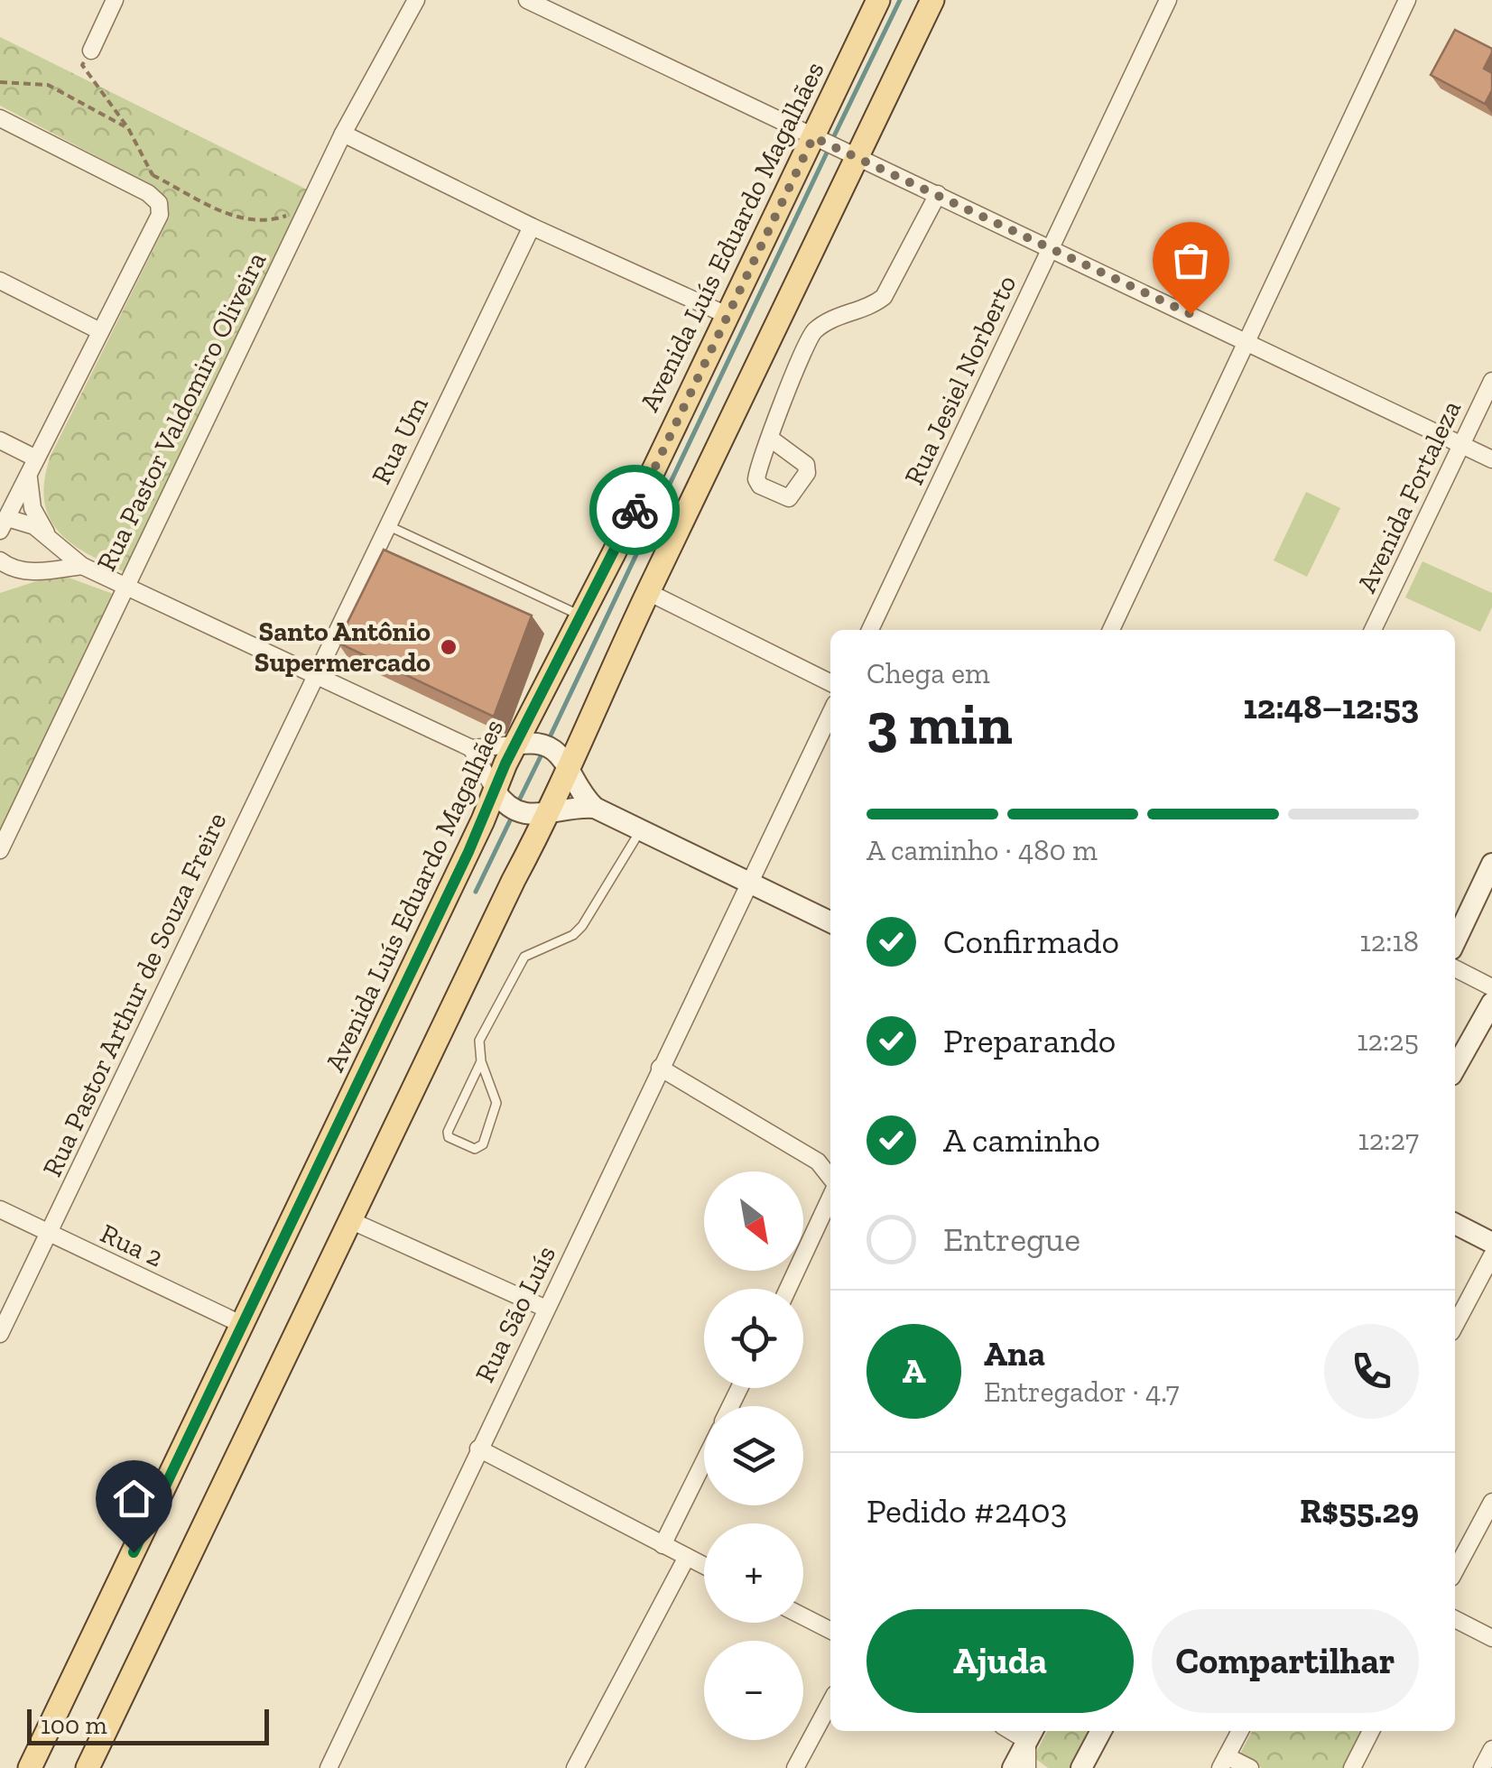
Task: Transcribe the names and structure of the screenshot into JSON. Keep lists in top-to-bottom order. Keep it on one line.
{"streets":{"main road":["Avenida Luís Eduardo Magalhães"],"street":["Rua Jesiel Norberto","Rua Pastor Valdomiro Oliveira","Rua Um","Avenida Fortaleza","Rua Pastor Arthur de Souza Freire","Rua 2","Rua São Luís"]},"crossings":[["Avenida Luís Eduardo Magalhães","Rua 2"],["Rua Um","Rua Pastor Arthur de Souza Freire"],["Rua Pastor Arthur de Souza Freire","Rua 2"]],"places":["Santo Antônio Supermercado"],"scale_bar":"100 m","north":"bottom right","page":{"heading":["3 min","Chega em","12:48–12:53"],"panel":["Ana","Entregador · 4.7","Pedido #2403","R$55.29"],"bar":"A caminho · 480 m","list":[["Confirmado","12:18"],["Preparando","12:25"],["A caminho","12:27"],"Entregue"],"map_buttons":["+","−"],"round":"A","buttons":["Ajuda","Compartilhar"],"scale":"100 m"}}
